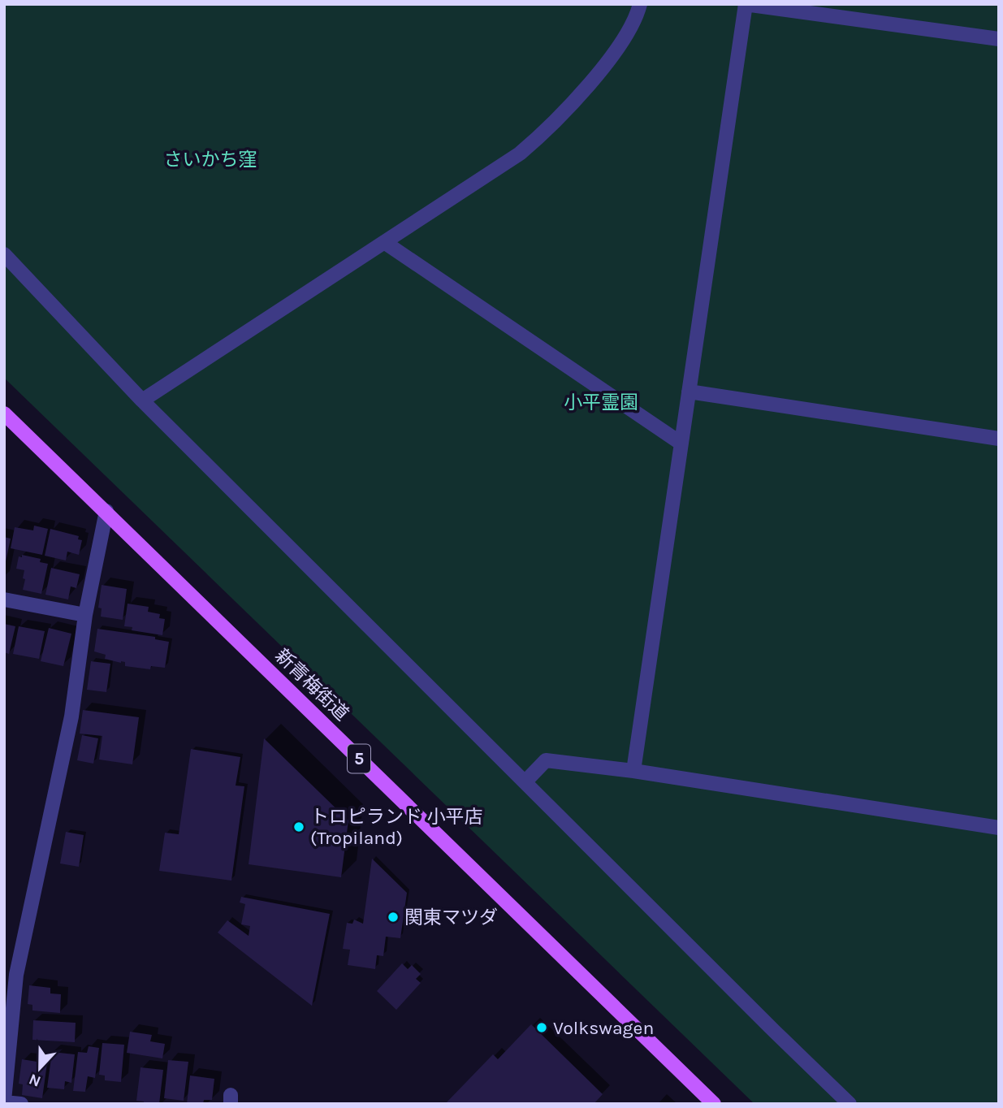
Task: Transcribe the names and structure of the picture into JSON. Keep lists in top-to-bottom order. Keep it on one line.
{"streets":{"main road":["新青梅街道","5"]},"parks":["さいかち窪","小平霊園"],"places":["トロピランド 小平店 (Tropiland)","関東マツダ","Volkswagen"],"north":"bottom"}
